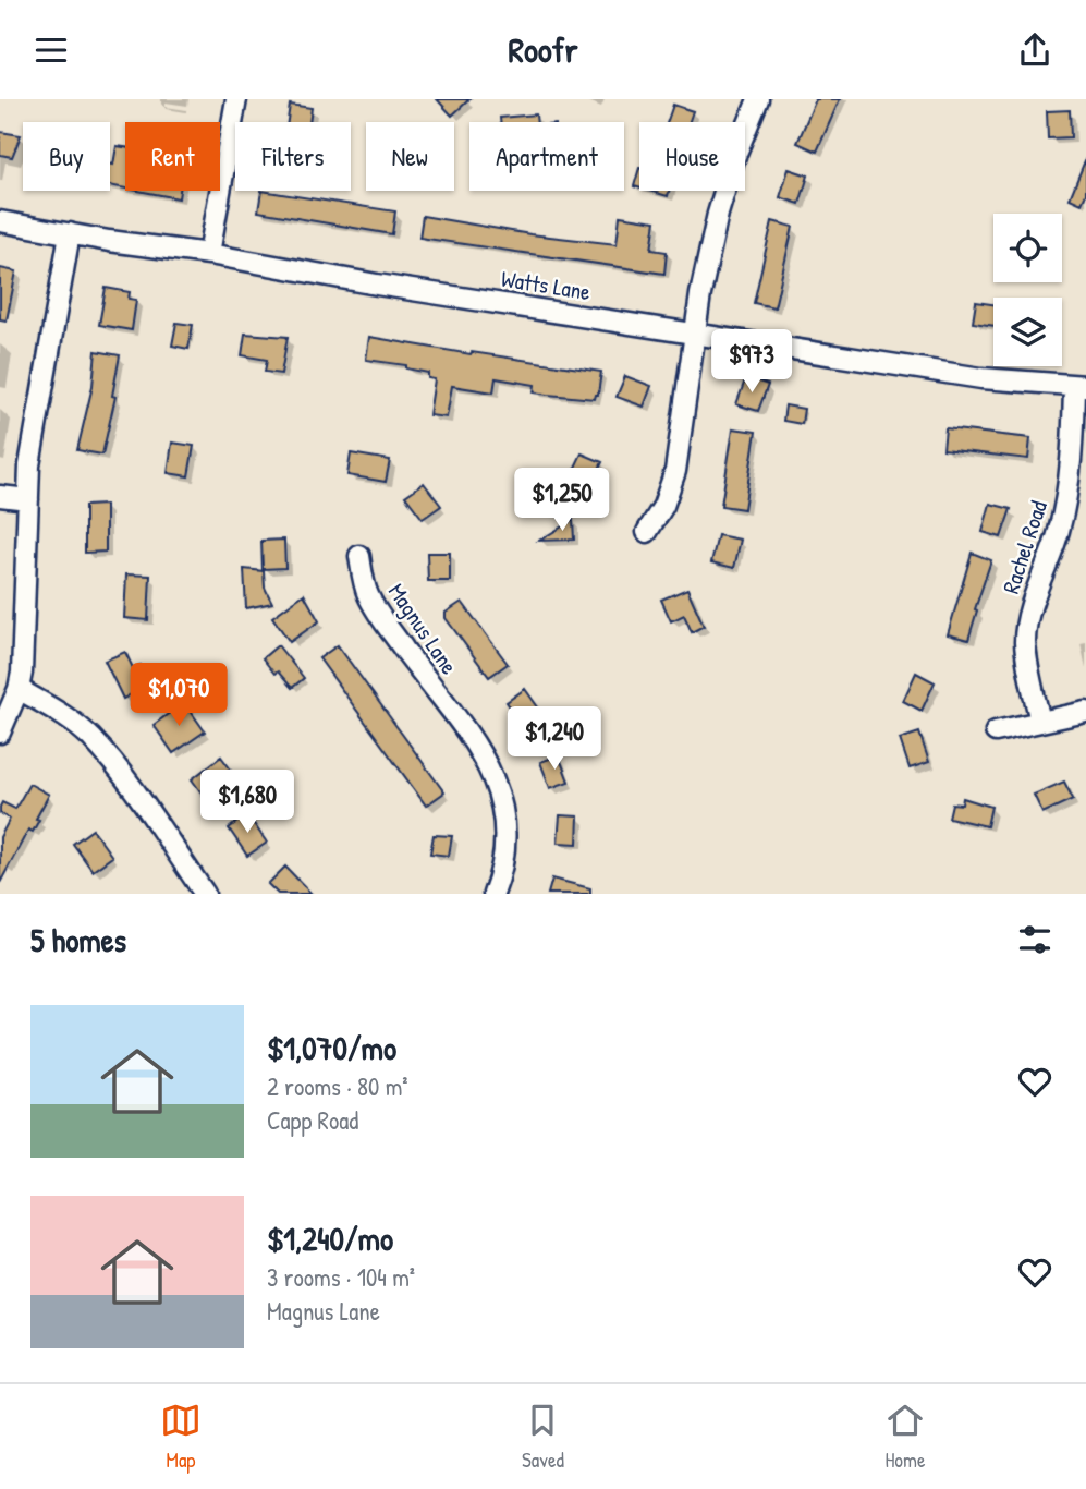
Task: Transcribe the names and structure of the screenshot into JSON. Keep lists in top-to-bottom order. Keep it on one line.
{"streets":{"street":["Watts Lane","Rachel Road","Magnus Lane"]},"crossings":[["Watts Lane","Rachel Road"]],"page":{"header":"Roofr","chip":["Buy","Rent","Filters","New","Apartment","House"],"price":["$973","$1,250","$1,070","$1,240","$1,680"],"heading":"5 homes","list":[{"name":"$1,070/mo","note":"2 rooms · 80 m² · Capp Road"},{"name":"$1,240/mo","note":"3 rooms · 104 m² · Magnus Lane"}],"tabs":["Map","Saved","Home"]}}
